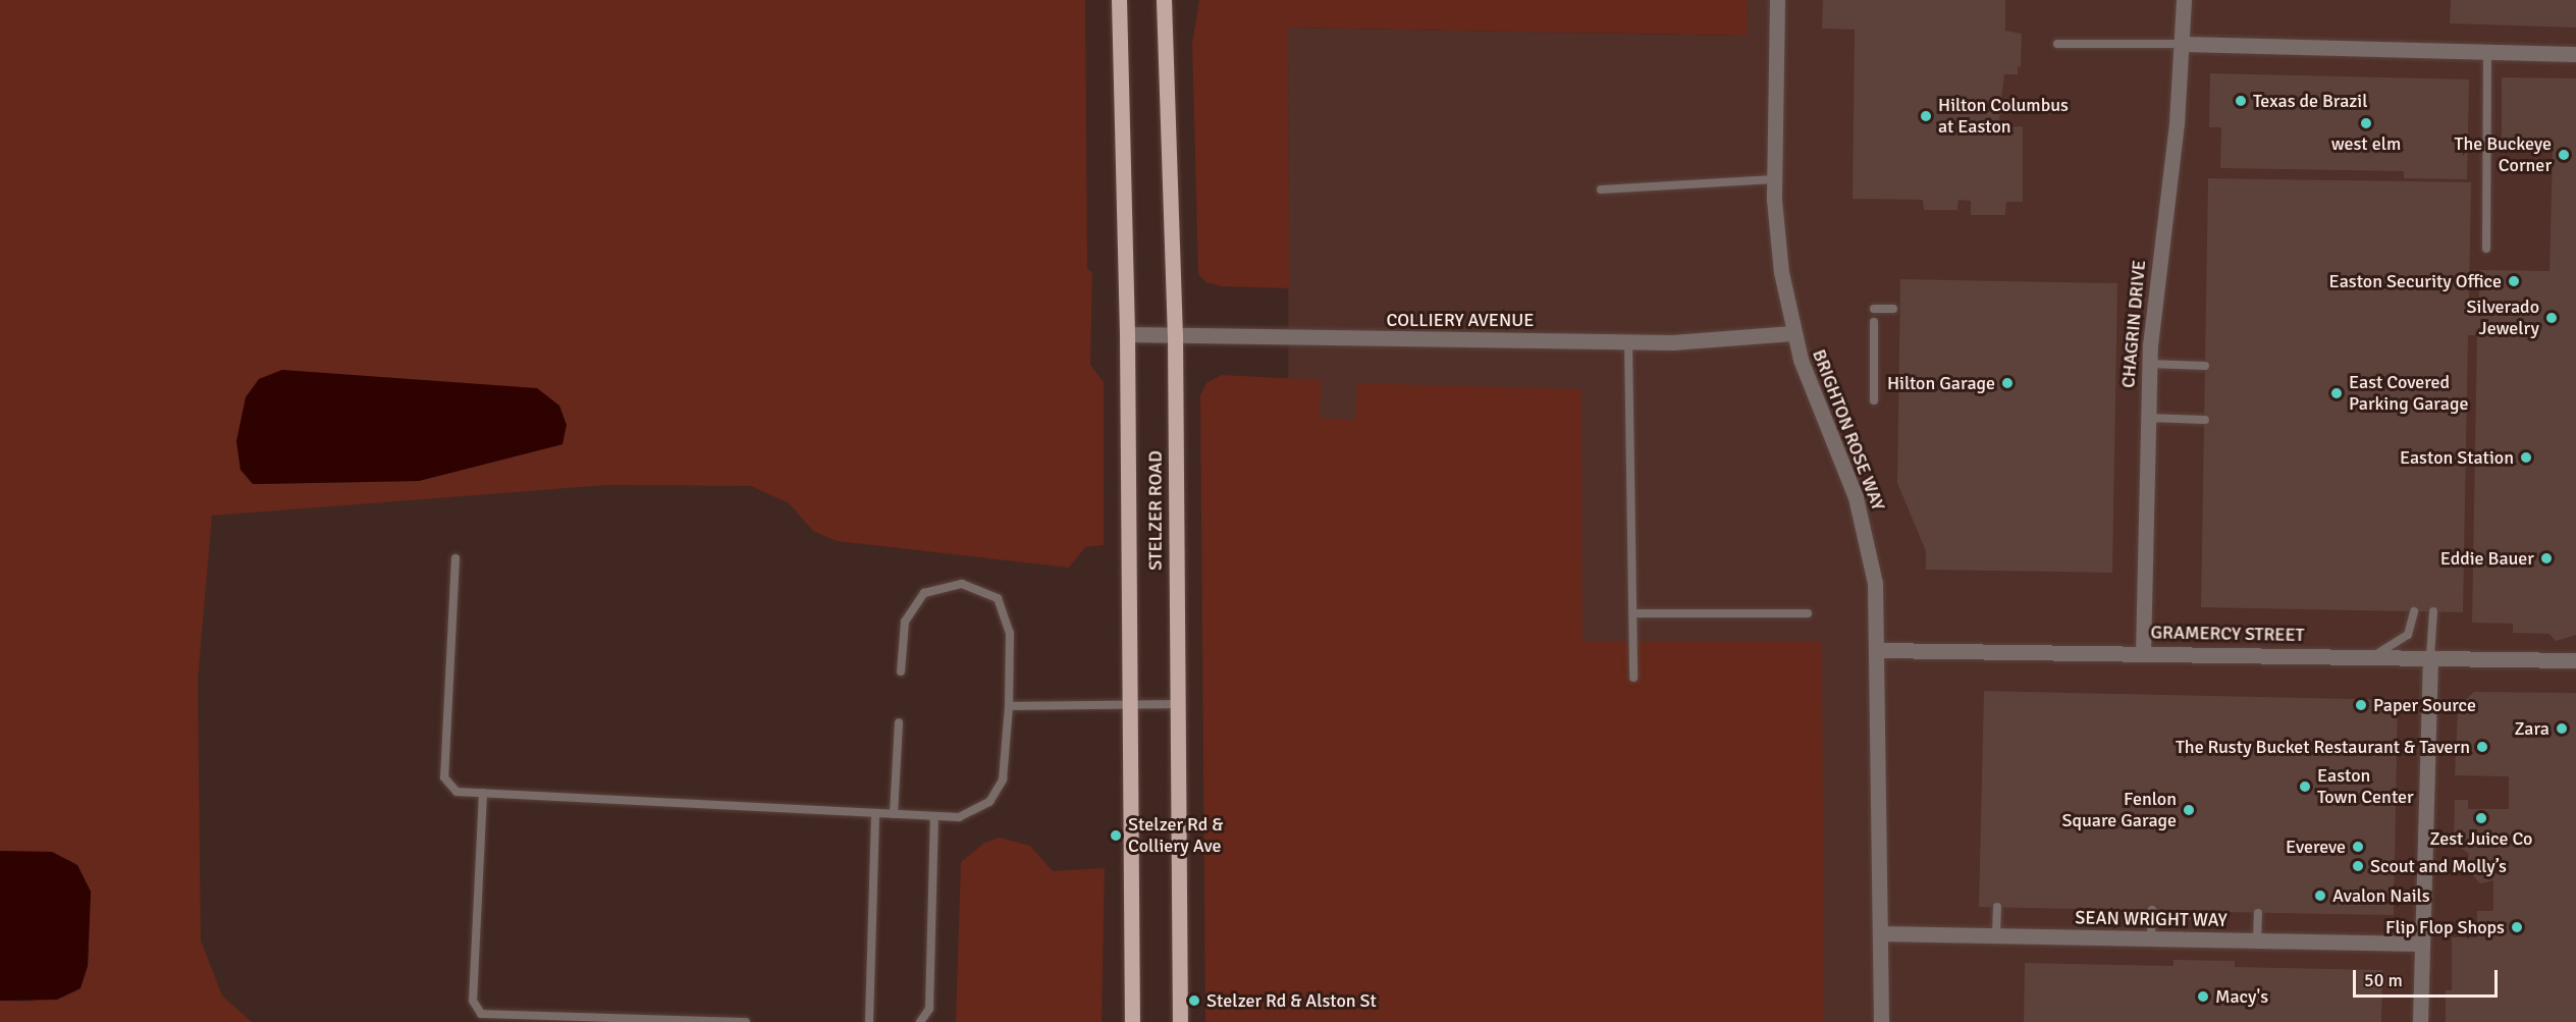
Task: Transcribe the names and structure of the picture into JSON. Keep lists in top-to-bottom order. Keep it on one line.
{"streets":{"main road":["STELZER ROAD"],"street":["COLLIERY AVENUE","CHAGRIN DRIVE","BRIGHTON ROSE WAY","GRAMERCY STREET","SEAN WRIGHT WAY"]},"crossings":[["COLLIERY AVENUE","BRIGHTON ROSE WAY"],["COLLIERY AVENUE","STELZER ROAD"],["CHAGRIN DRIVE","GRAMERCY STREET"],["BRIGHTON ROSE WAY","GRAMERCY STREET"],["BRIGHTON ROSE WAY","SEAN WRIGHT WAY"]],"places":["Texas de Brazil","Hilton Columbus at Easton","west elm","The Buckeye Corner","Easton Security Office","Silverado Jewelry","Hilton Garage","East Covered Parking Garage","Easton Station","Eddie Bauer","Paper Source","Zara","The Rusty Bucket Restaurant & Tavern","Easton Town Center","Fenlon Square Garage","Zest Juice Co","Stelzer Rd & Colliery Ave","Evereve","Scout and Molly’s","Avalon Nails","Flip Flop Shops","Macy's","Stelzer Rd & Alston St"],"scale_bar":"50 m"}
